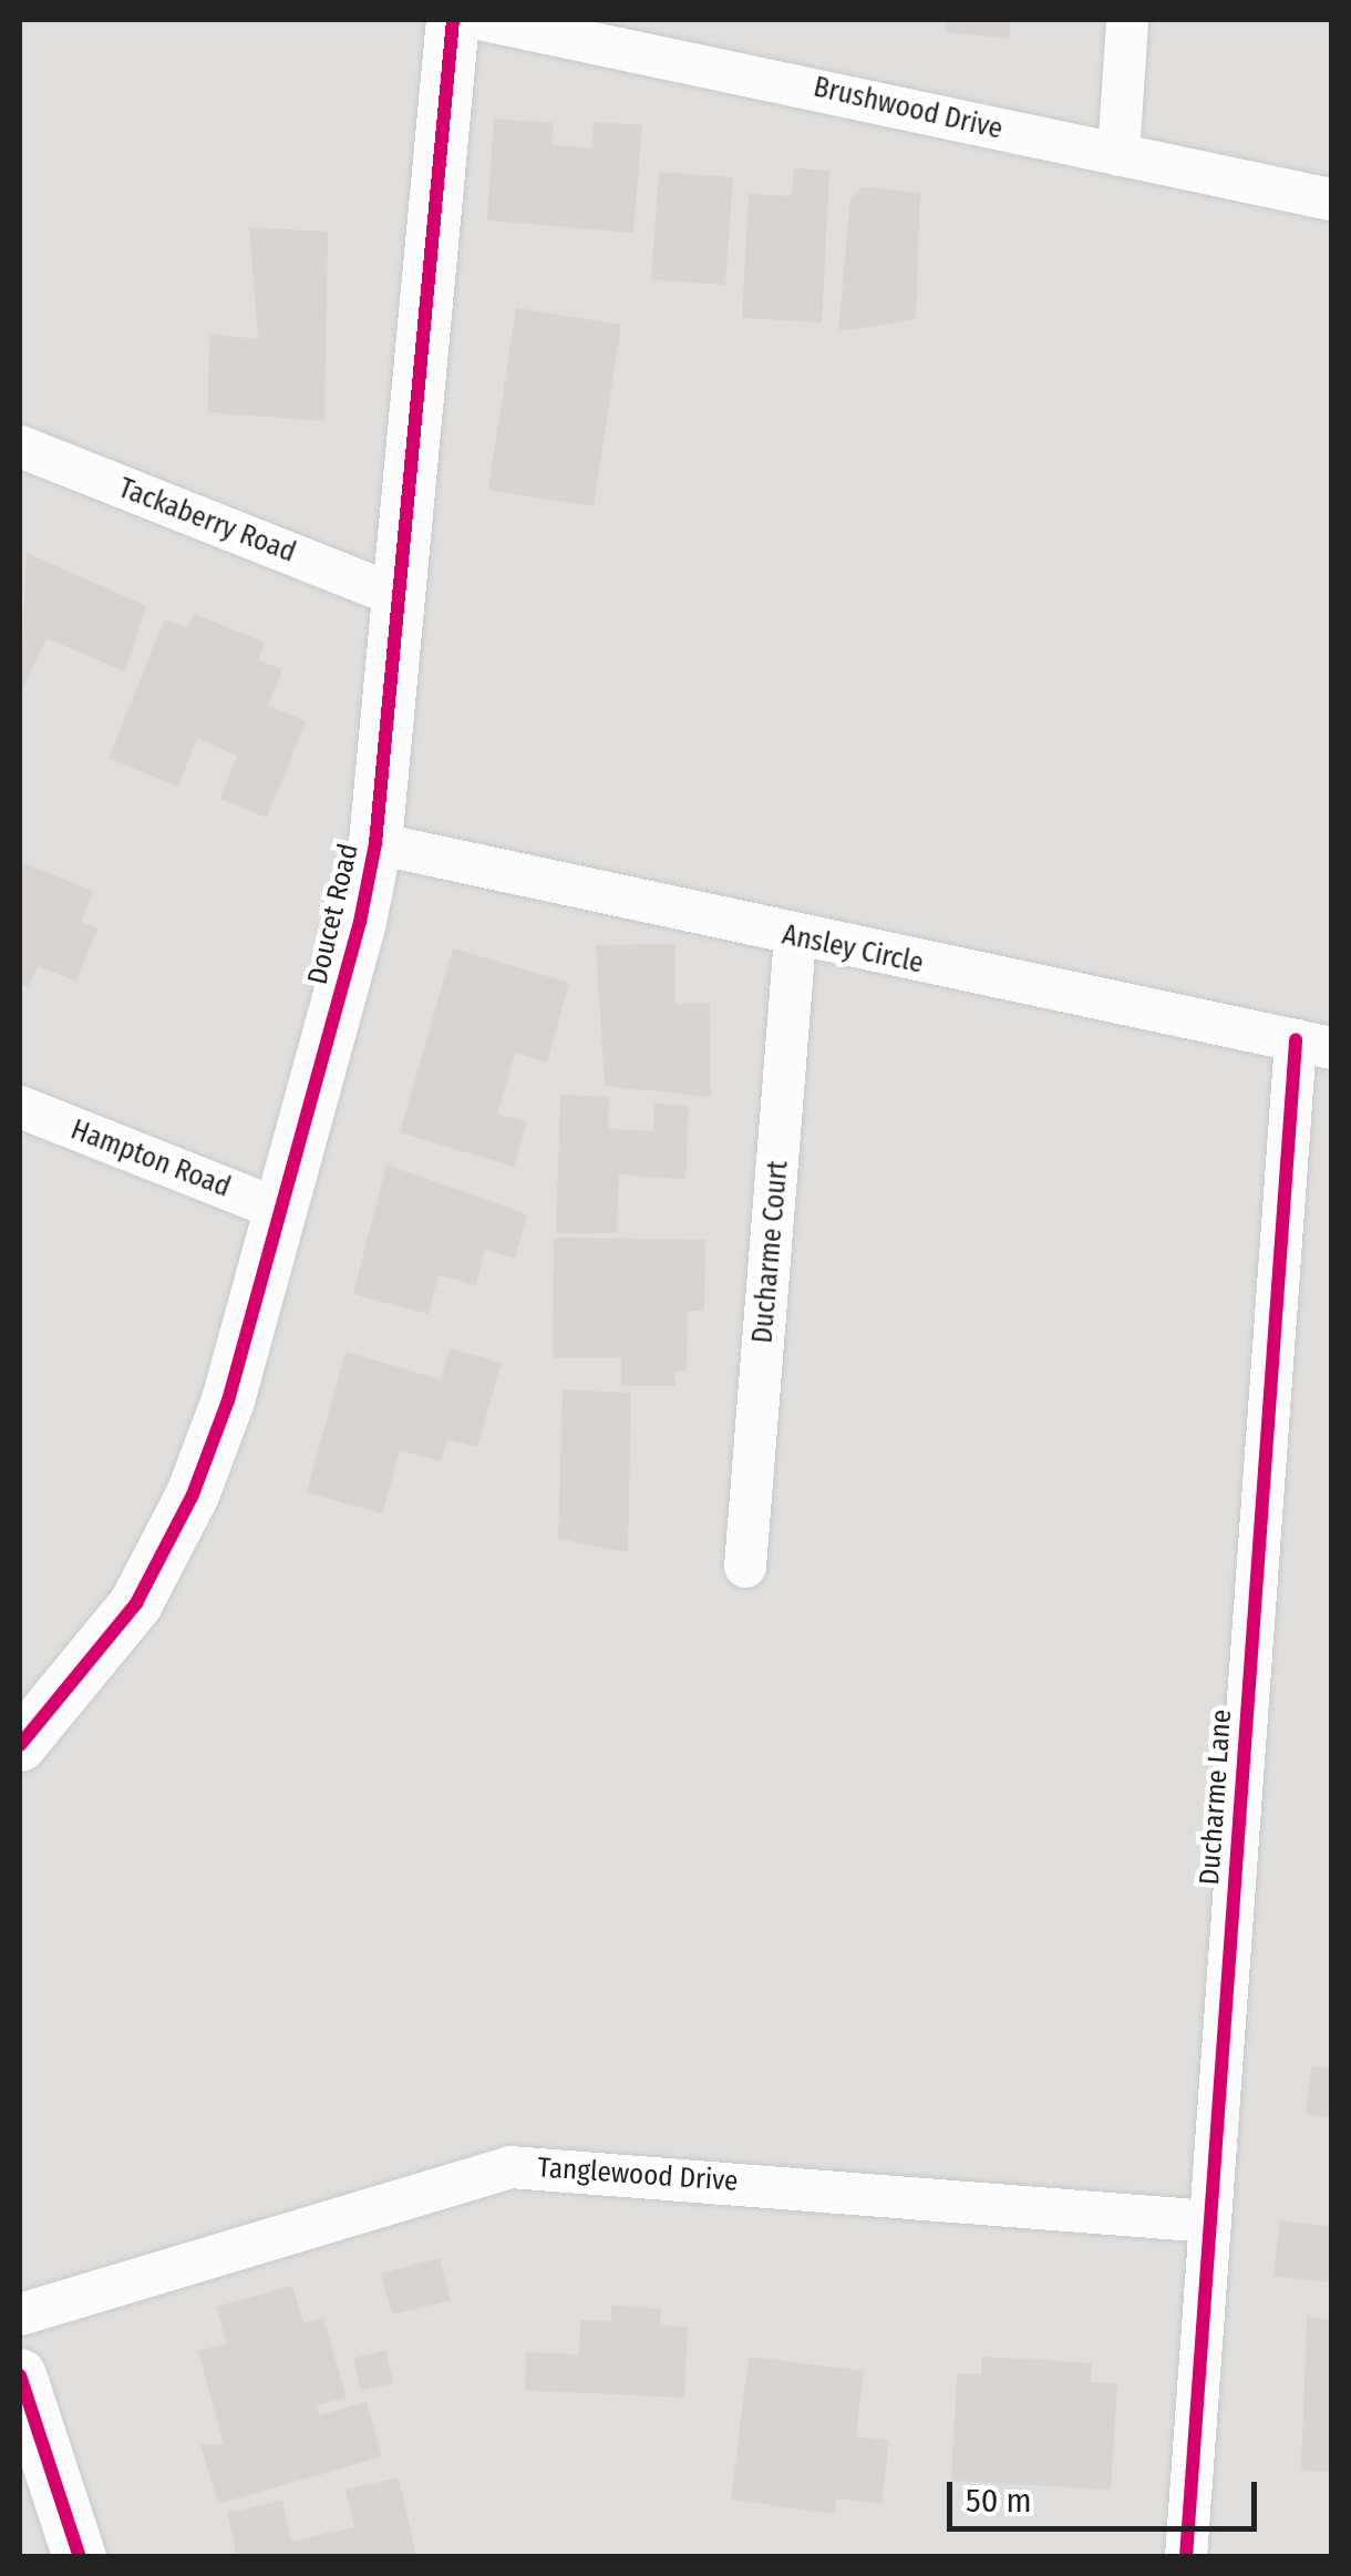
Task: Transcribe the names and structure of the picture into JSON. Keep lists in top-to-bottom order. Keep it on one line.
{"streets":{"street":["Brushwood Drive","Tackaberry Road","Doucet Road","Ansley Circle","Hampton Road","Ducharme Court","Ducharme Lane","Tanglewood Drive"]},"crossings":[["Tackaberry Road","Doucet Road"],["Doucet Road","Ansley Circle"],["Doucet Road","Hampton Road"],["Ansley Circle","Ducharme Court"],["Ansley Circle","Ducharme Lane"],["Ducharme Lane","Tanglewood Drive"]],"scale_bar":"50 m"}
